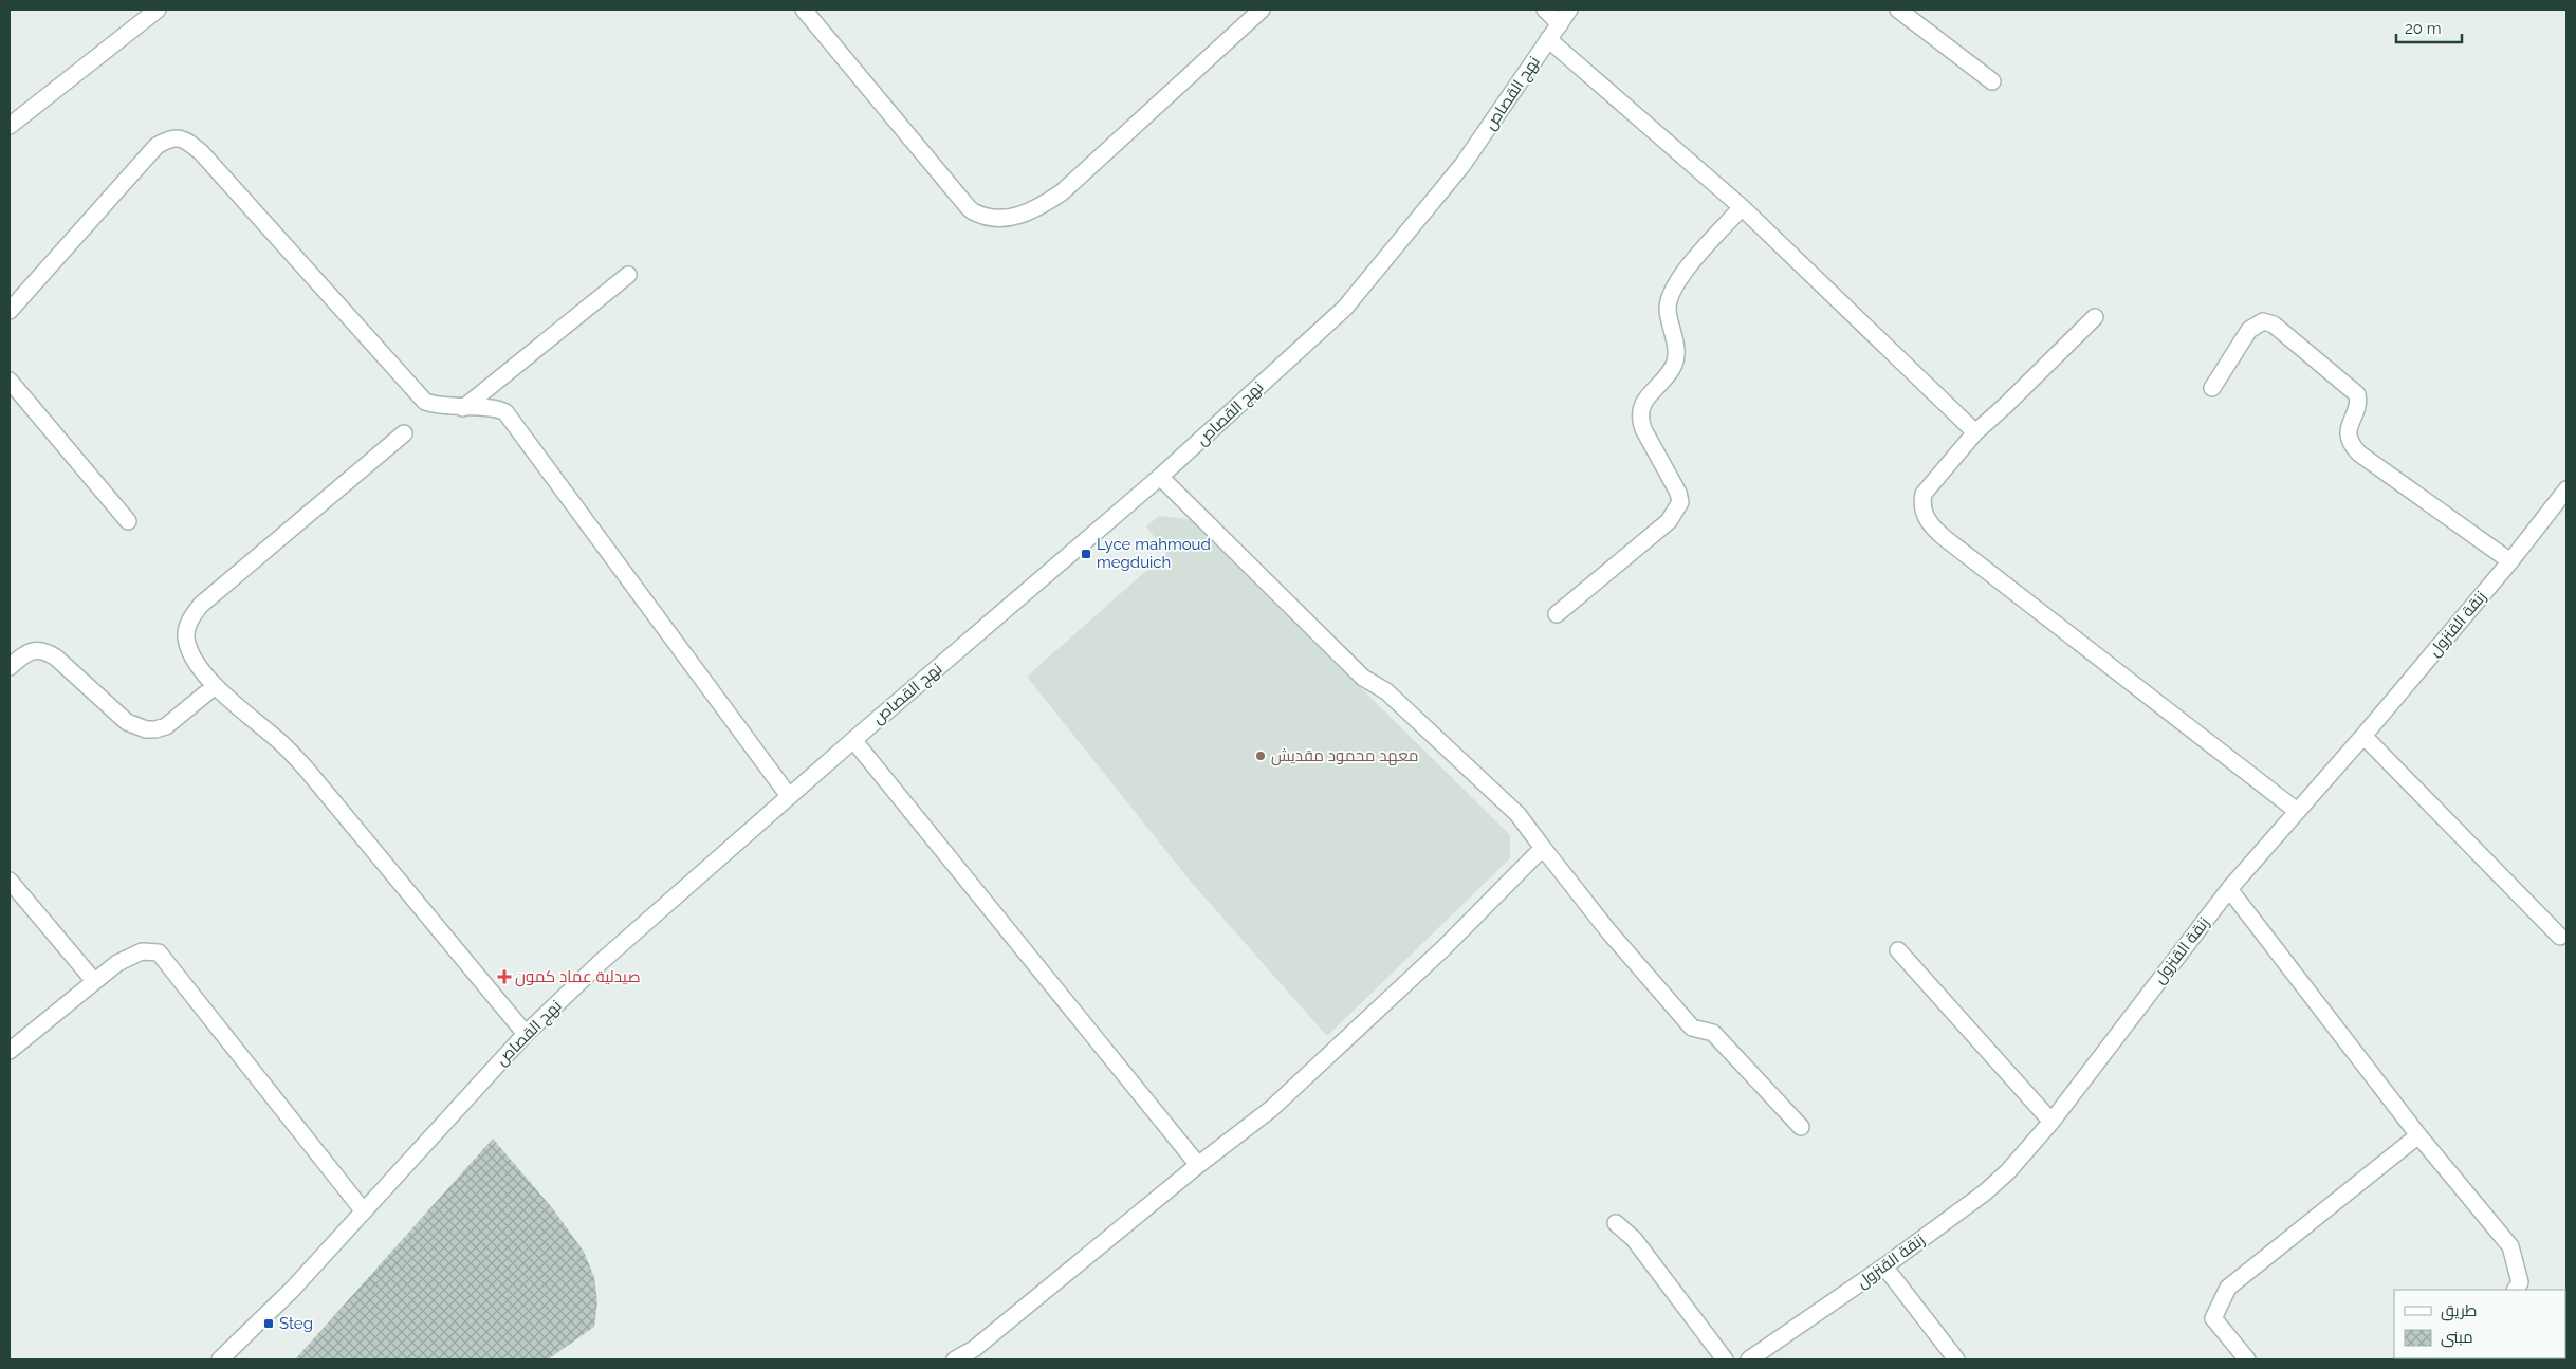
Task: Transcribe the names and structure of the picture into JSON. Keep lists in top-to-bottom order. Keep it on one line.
{"streets":{"street":["نهج القصاص","زنقة القنزول"]},"places":{"transit":["Lyce mahmoud megduich","Steg"],"other":["معهد محمود مقديش"],"health":["صيدلية عماد كمون"]},"legend":["طريق","مبنى"],"scale_bar":"20 m"}
